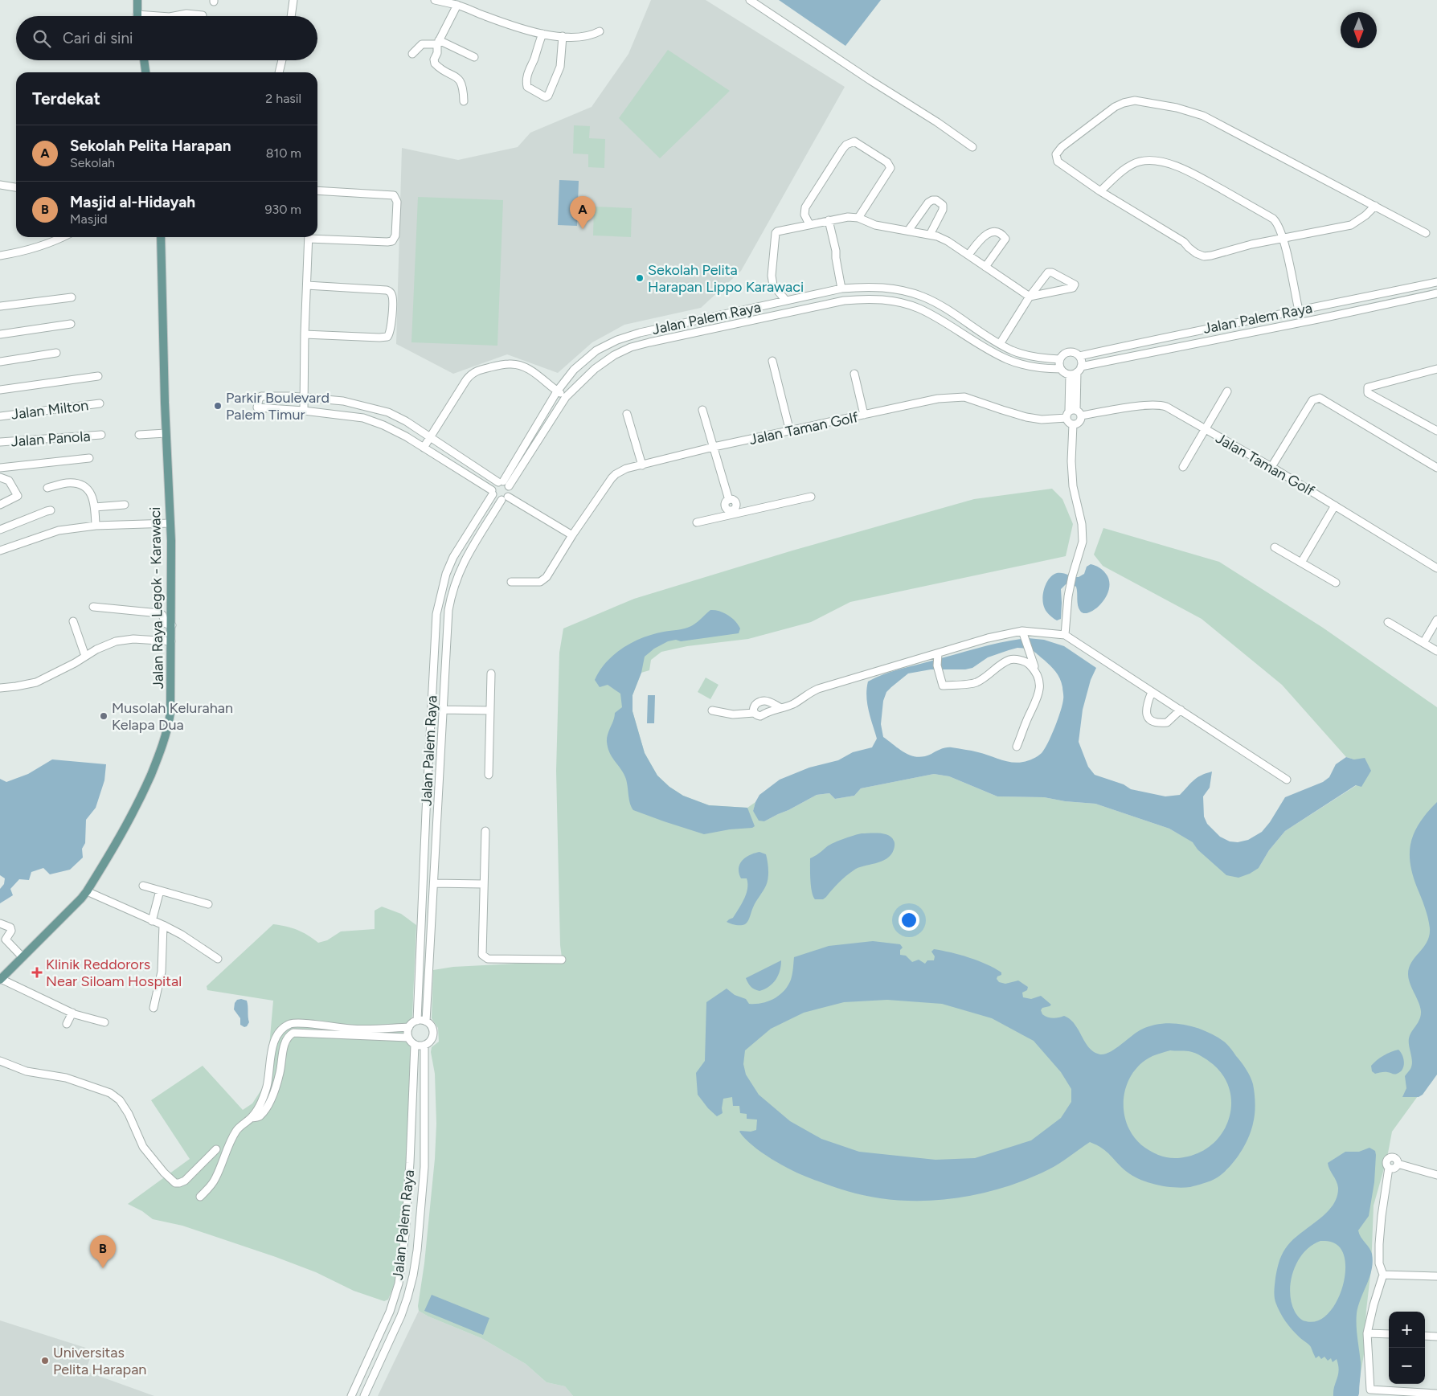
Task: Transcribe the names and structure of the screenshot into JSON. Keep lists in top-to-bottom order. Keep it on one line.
{"streets":{"main road":["Jalan Raya Legok - Karawaci"],"street":["Jalan Palem Raya","Jalan Milton","Jalan Taman Golf","Jalan Panola"]},"places":{"other":["Sekolah Pelita Harapan Lippo Karawaci","Parkir Boulevard Palem Timur","Musolah Kelurahan Kelapa Dua","Universitas Pelita Harapan"],"health":["Klinik Reddorors Near Siloam Hospital"]},"north":"bottom","page":{"search":"Cari di sini","heading":["Terdekat","2 hasil"],"list":[{"mark":"A","name":"Sekolah Pelita Harapan","note":"Sekolah","value":"810 m"},{"mark":"B","name":"Masjid al-Hidayah","note":"Masjid","value":"930 m"}],"pins":["A","B"],"map_buttons":["+","−"]}}
